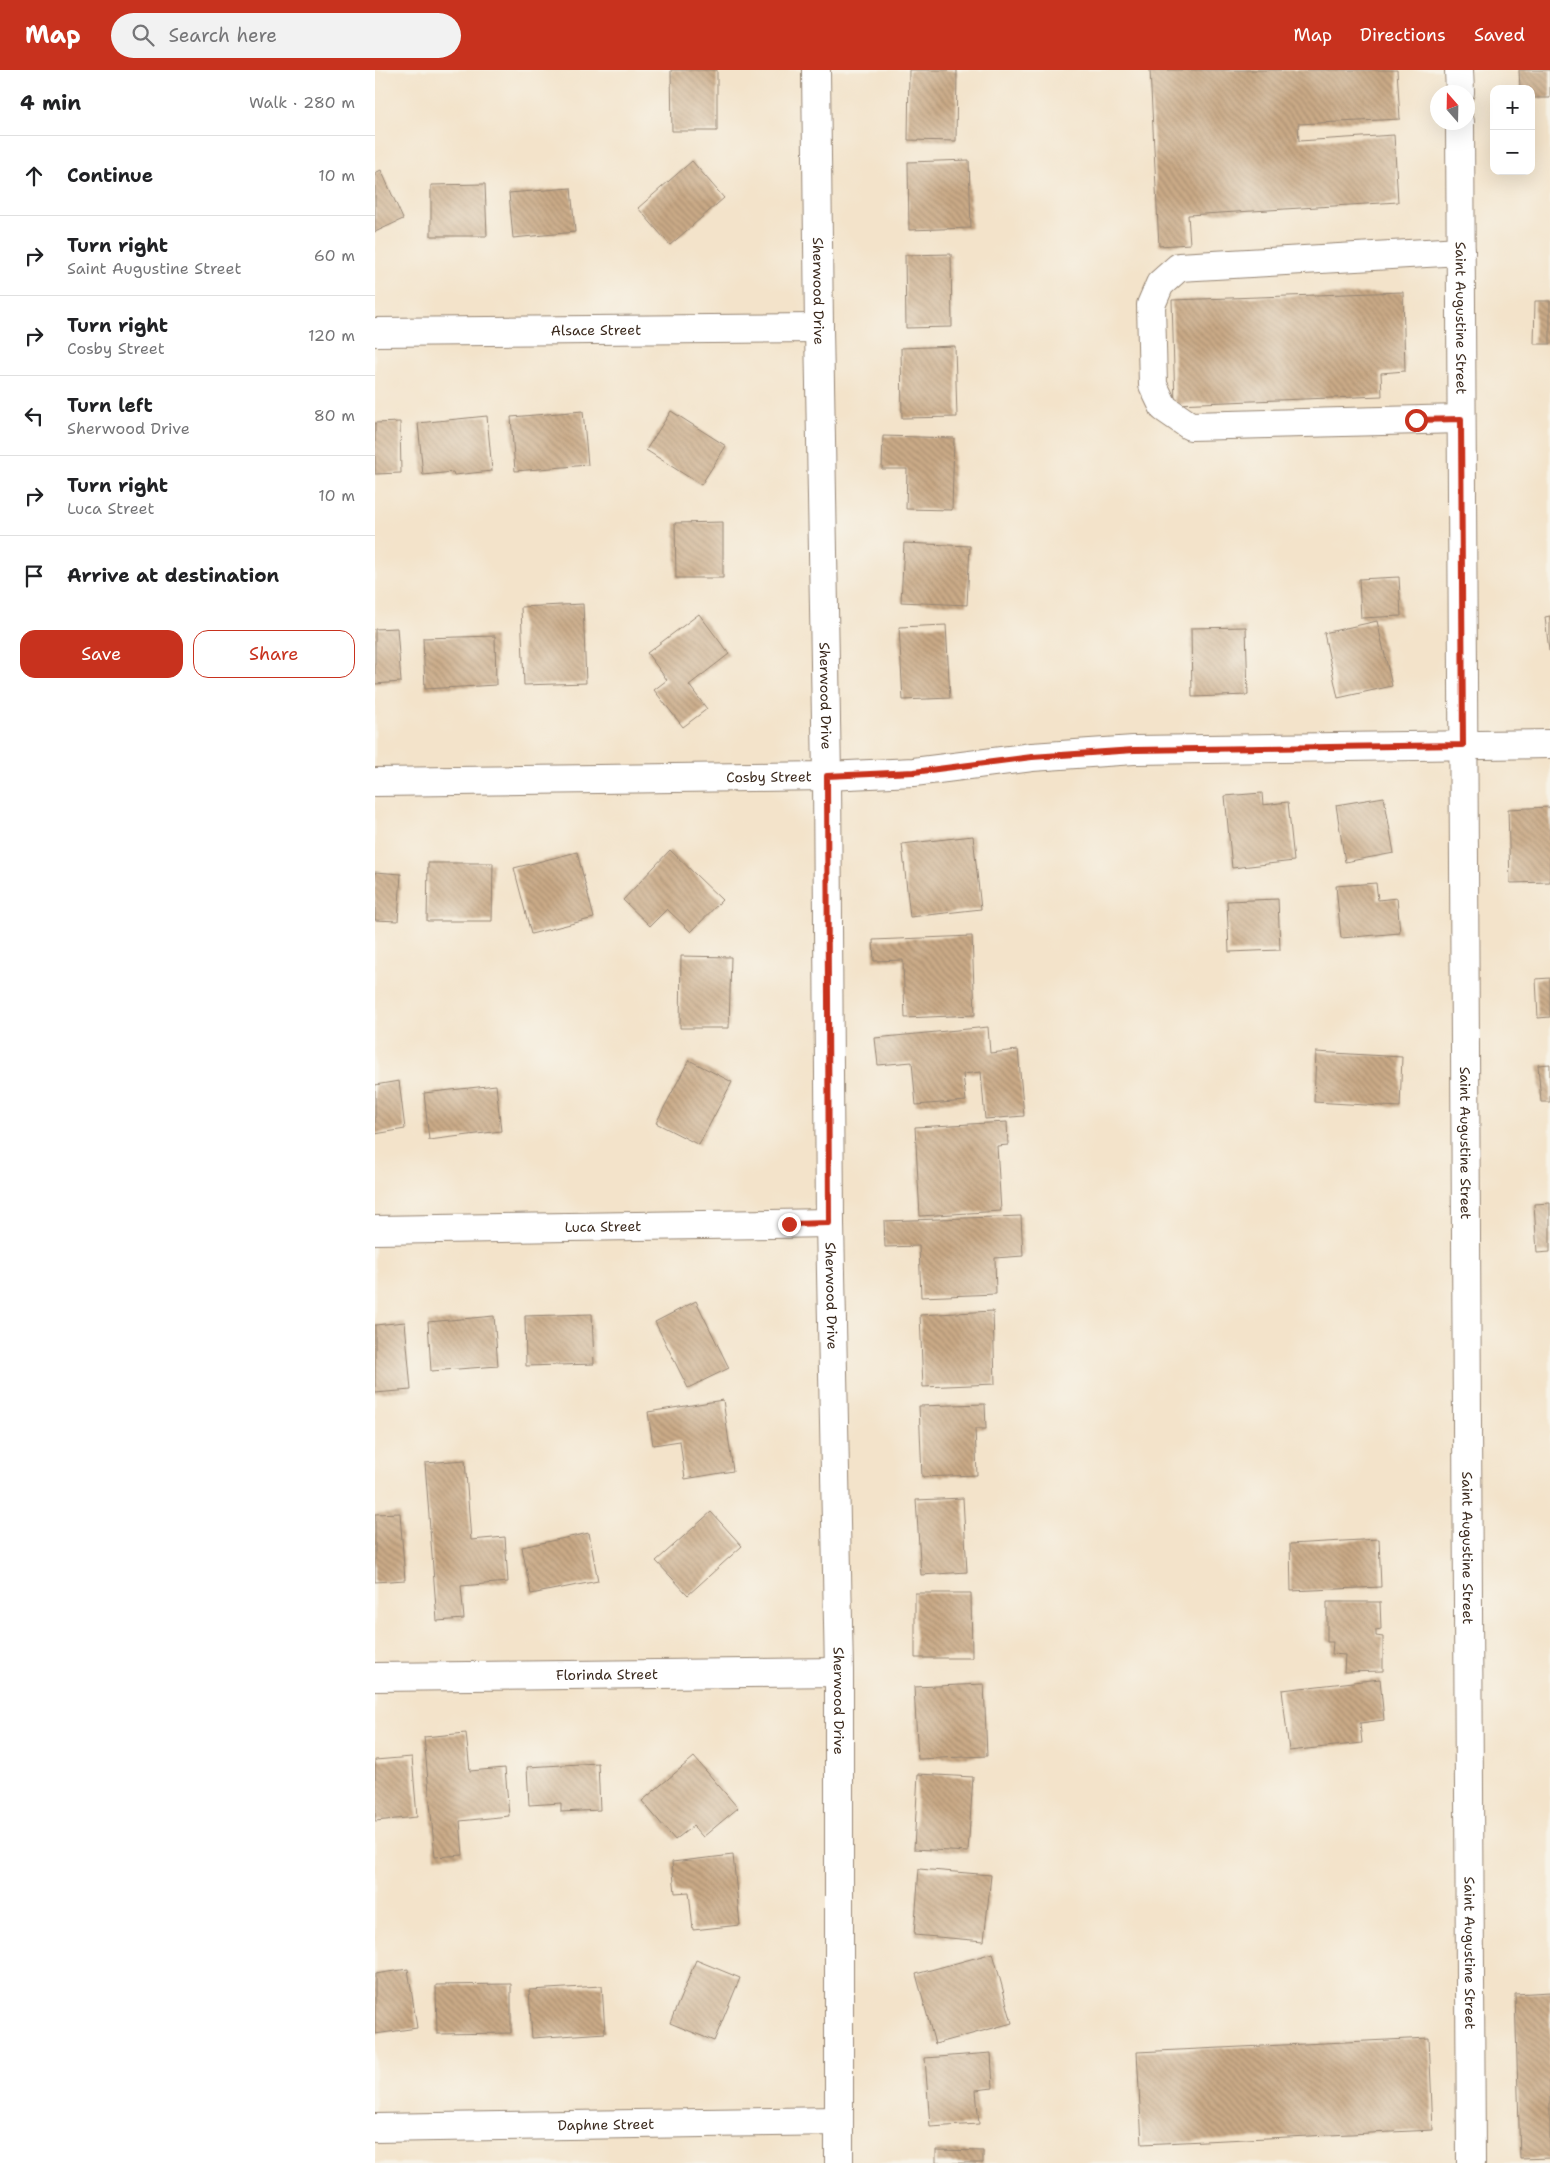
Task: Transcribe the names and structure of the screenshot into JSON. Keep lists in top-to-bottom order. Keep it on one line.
{"streets":{"street":["Sherwood Drive","Saint Augustine Street","Alsace Street","Cosby Street","Luca Street","Florinda Street","Daphne Street"]},"crossings":[["Sherwood Drive","Alsace Street"],["Sherwood Drive","Cosby Street"],["Sherwood Drive","Luca Street"],["Sherwood Drive","Florinda Street"],["Sherwood Drive","Daphne Street"],["Saint Augustine Street","Cosby Street"]],"north":"top","page":{"header":"Map","search":"Search here","nav":["Map","Directions","Saved"],"heading":["4 min","Walk · 280 m"],"map_buttons":["+","−"],"list":[["Continue","10 m"],["Turn right","Saint Augustine Street","60 m"],["Turn right","Cosby Street","120 m"],["Turn left","Sherwood Drive","80 m"],["Turn right","Luca Street","10 m"],"Arrive at destination"],"buttons":["Save","Share"]}}
